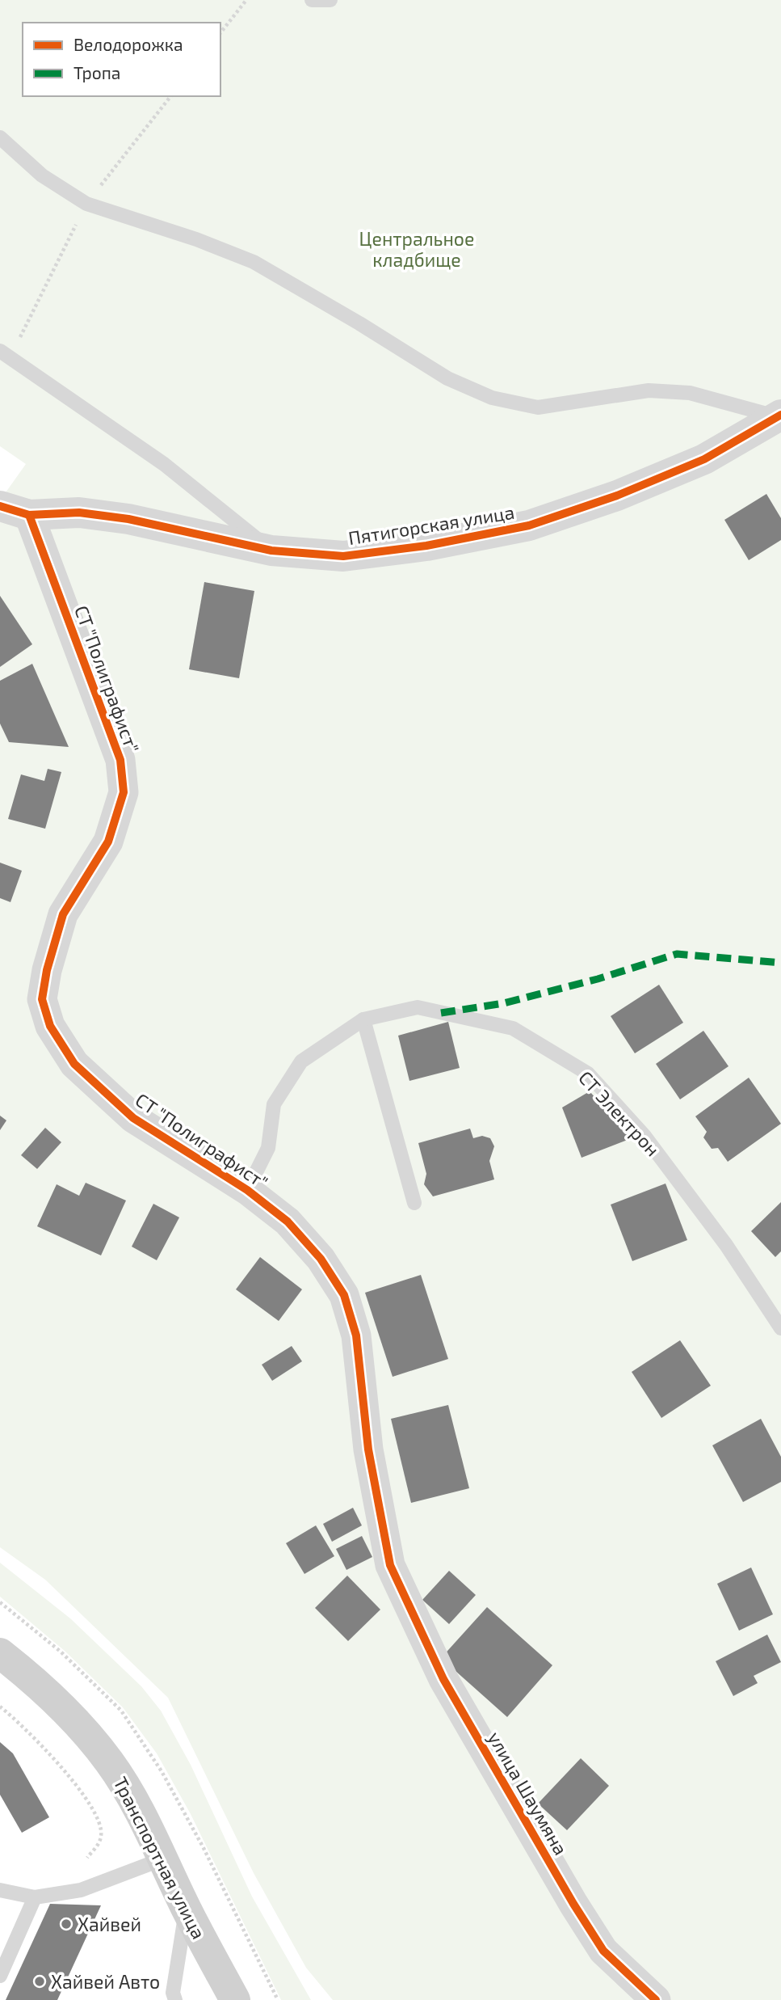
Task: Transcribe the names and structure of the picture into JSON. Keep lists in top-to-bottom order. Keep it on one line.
{"streets":{"main road":["Транспортная улица"],"street":["Пятигорская улица","СТ \"Полиграфист\"","улица Шаумяна"],"lane":["СТ Электрон"]},"crossings":[["Пятигорская улица","СТ \"Полиграфист\""],["СТ \"Полиграфист\"","СТ Электрон"],["СТ \"Полиграфист\"","улица Шаумяна"]],"parks":["Центральное кладбище"],"places":["Хайвей","Хайвей Авто"],"legend":["Велодорожка","Тропа"]}
